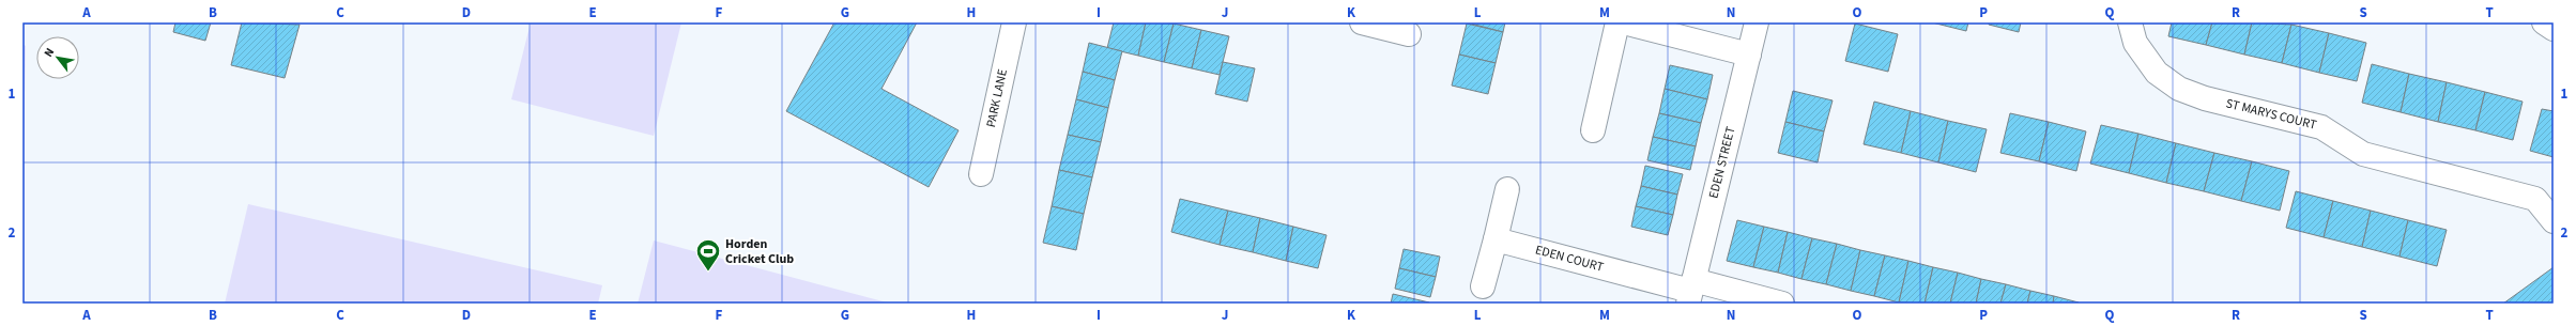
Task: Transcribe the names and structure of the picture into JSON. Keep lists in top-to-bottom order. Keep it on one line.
{"streets":{"street":["PARK LANE","ST MARYS COURT","EDEN STREET","EDEN COURT"]},"crossings":[["EDEN STREET","EDEN COURT"]],"places":{"sports":["Horden Cricket Club"]},"north":"top left","grid":{"columns":["A","B","C","D","E","F","G","H","I","J","K","L","M","N","O","P","Q","R","S","T"],"rows":["1","2"]}}
